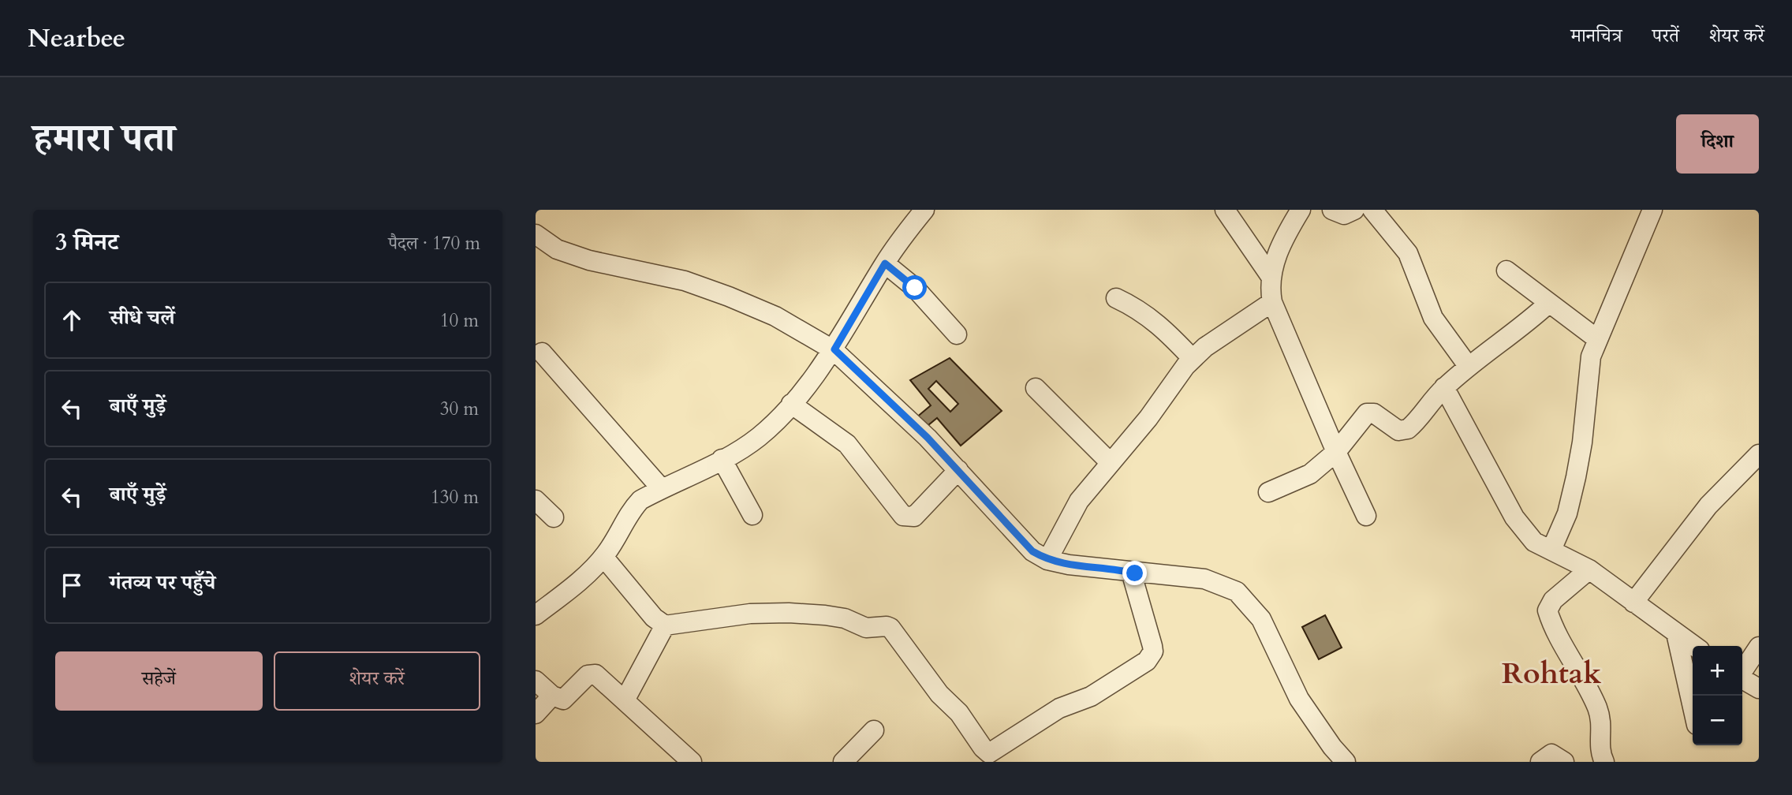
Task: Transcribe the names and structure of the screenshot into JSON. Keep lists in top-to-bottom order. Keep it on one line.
{"districts":["Rohtak"],"page":{"header":"Nearbee","nav":["मानचित्र","परतें","शेयर करें"],"title":"हमारा पता","buttons":["दिशा",["सहेजें","शेयर करें"]],"heading":["3 मिनट","पैदल · 170 m"],"list":[["सीधे चलें","10 m"],["बाएँ मुड़ें","30 m"],["बाएँ मुड़ें","130 m"],"गंतव्य पर पहुँचे"],"map_buttons":["+","−"]}}
